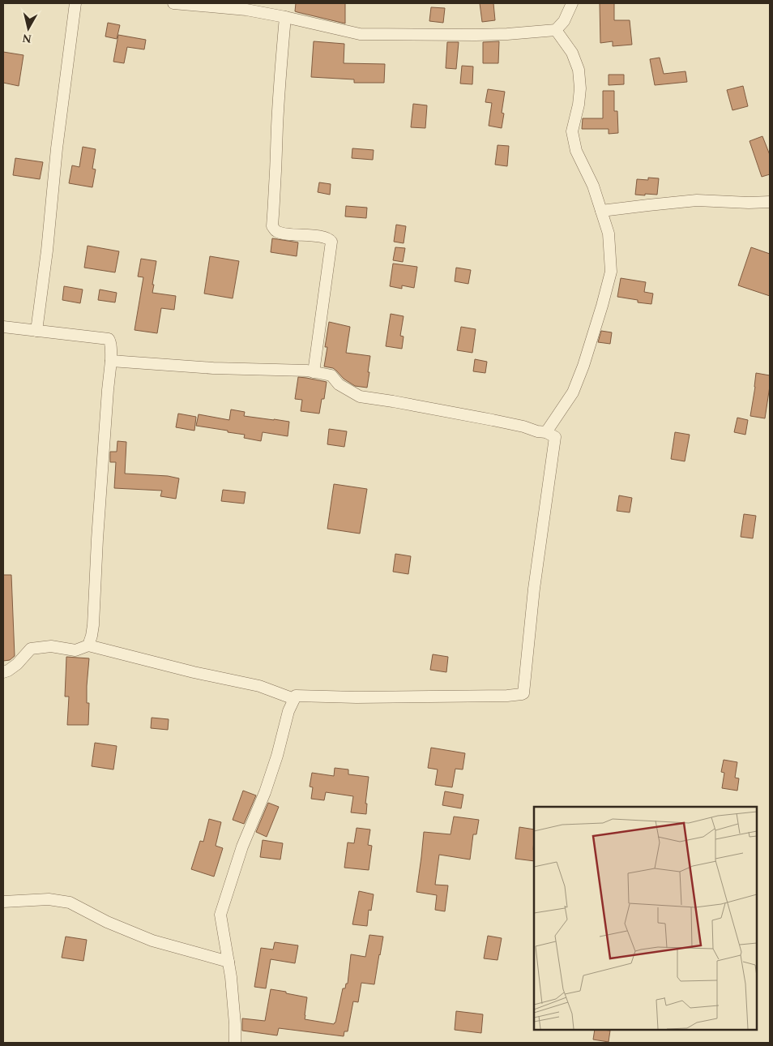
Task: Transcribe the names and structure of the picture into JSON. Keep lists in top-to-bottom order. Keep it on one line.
{"north":"bottom"}
